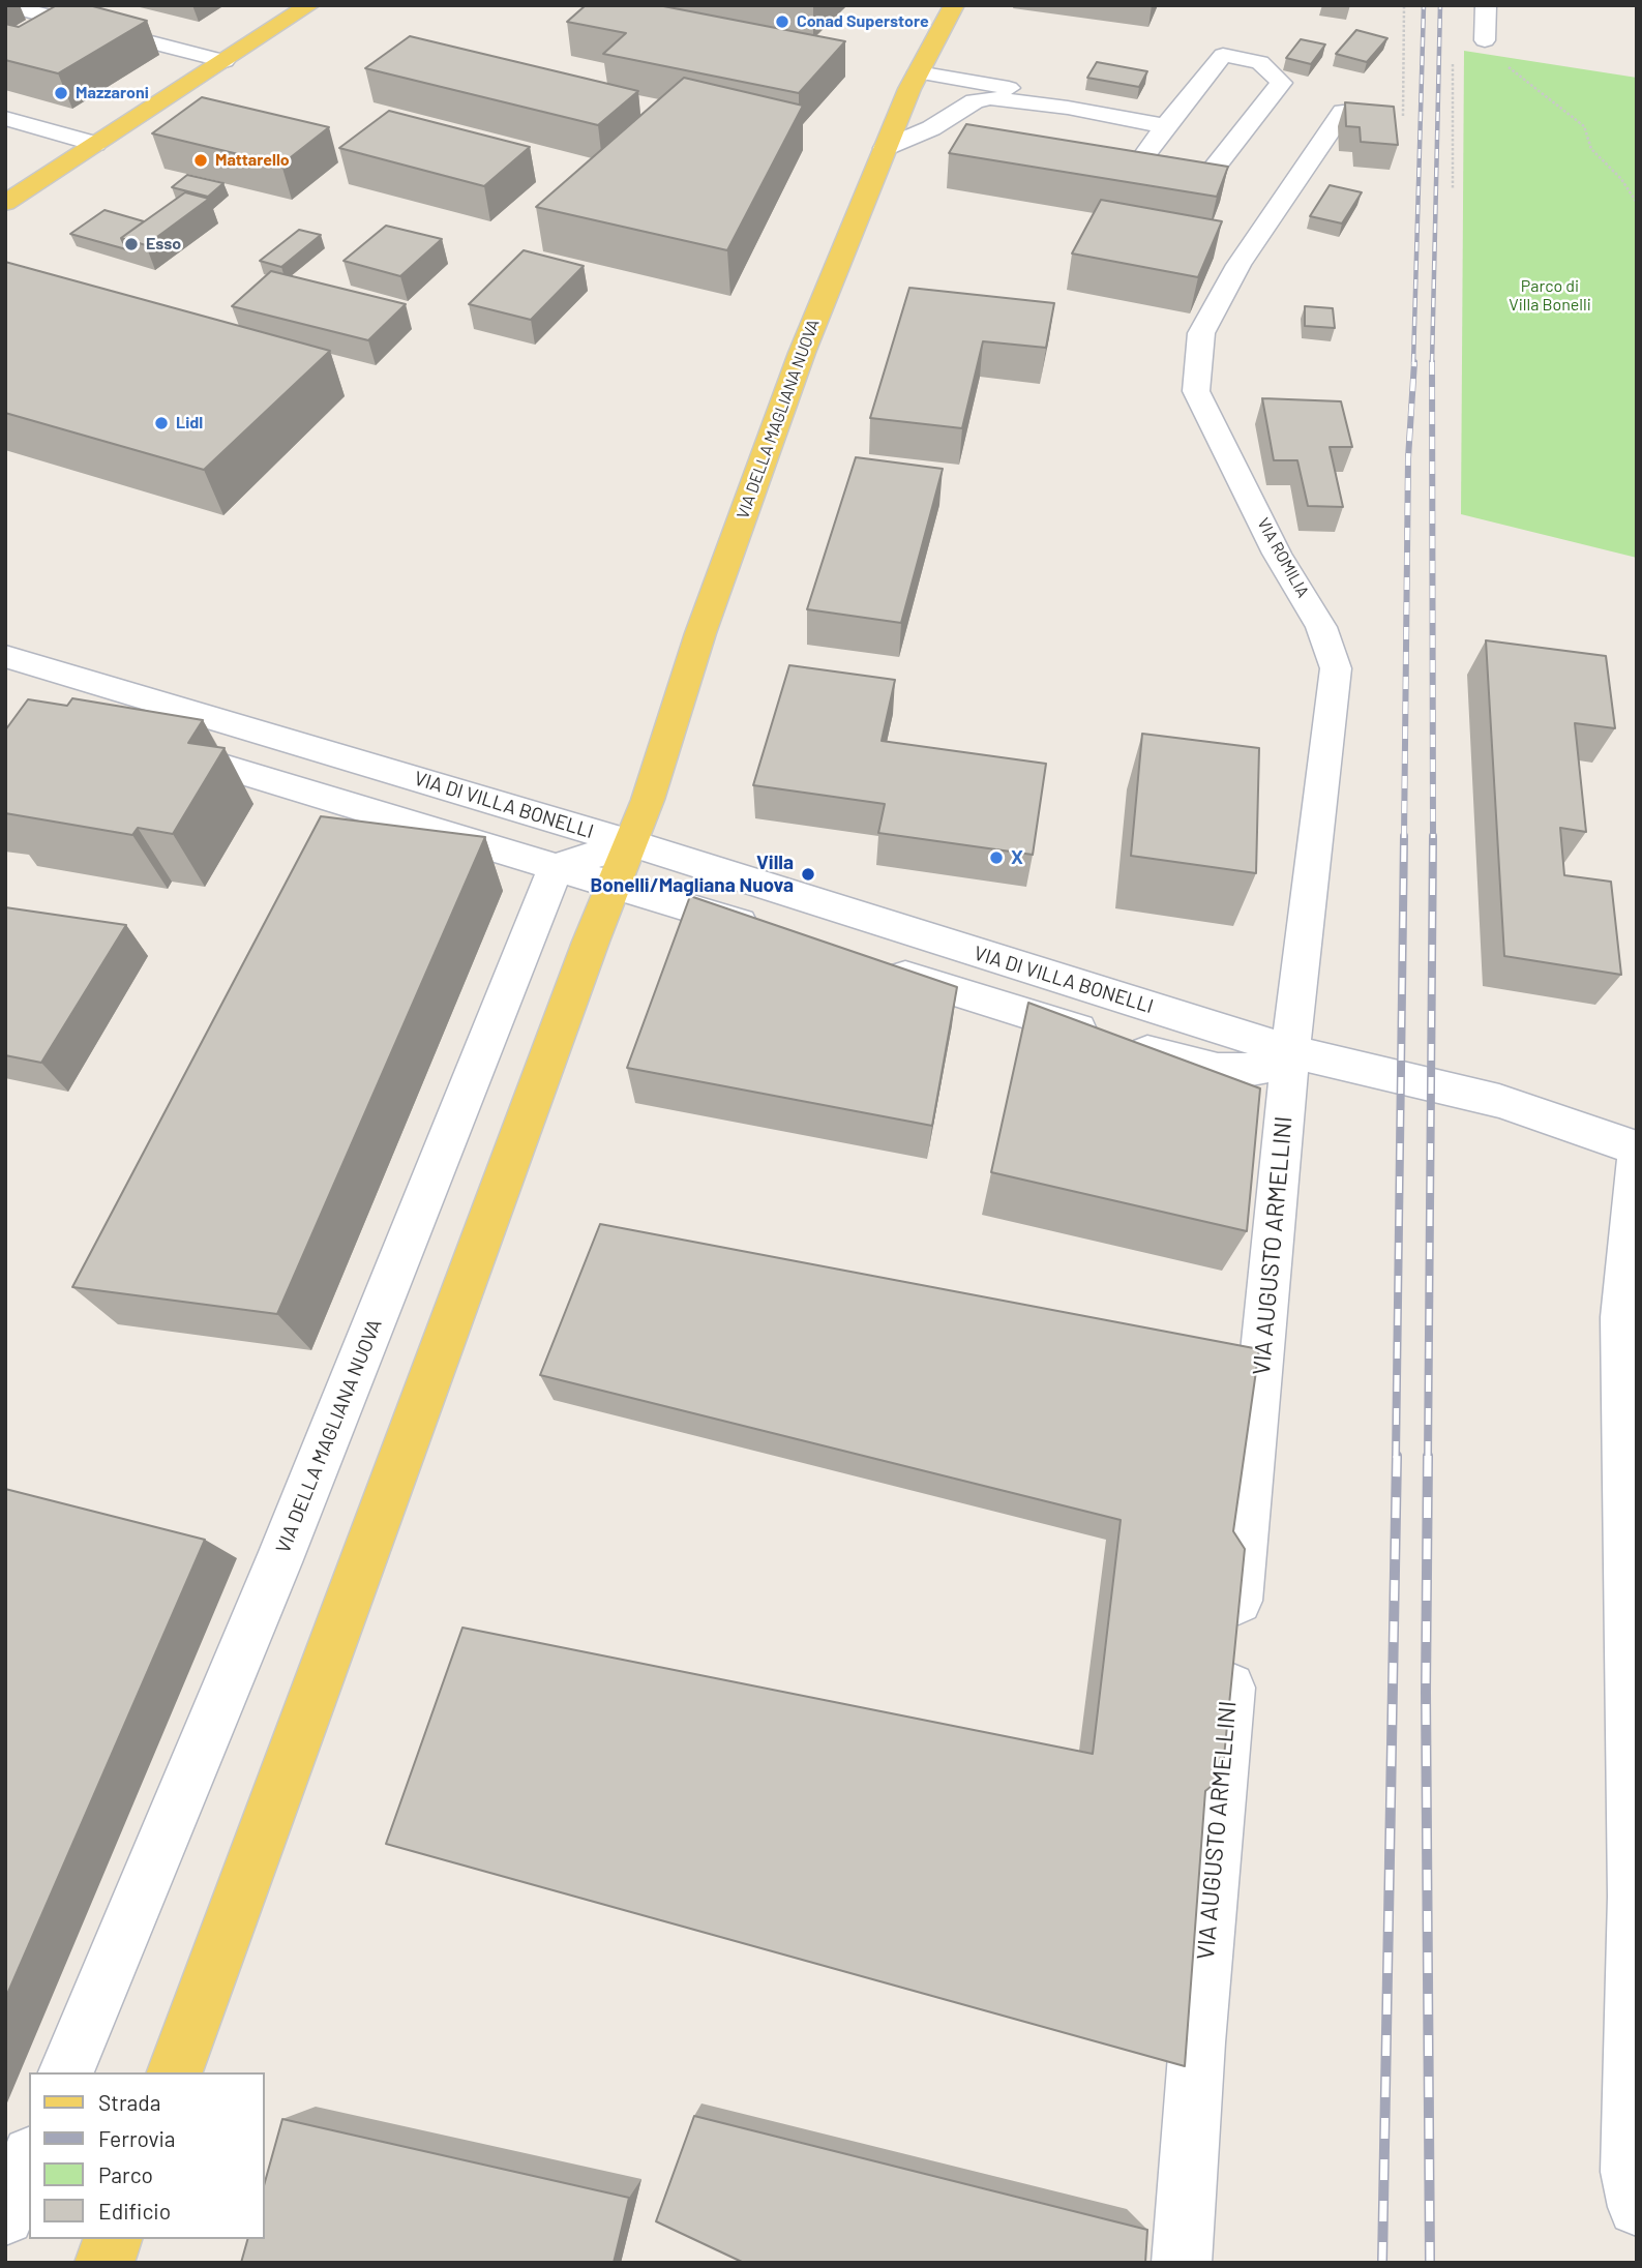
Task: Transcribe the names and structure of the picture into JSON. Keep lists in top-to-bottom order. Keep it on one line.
{"streets":{"main road":["VIA DELLA MAGLIANA NUOVA"],"street":["VIA ROMILIA","VIA DI VILLA BONELLI","VIA AUGUSTO ARMELLINI"]},"crossings":[["VIA DELLA MAGLIANA NUOVA","VIA DI VILLA BONELLI"],["VIA ROMILIA","VIA DI VILLA BONELLI"],["VIA ROMILIA","VIA AUGUSTO ARMELLINI"],["VIA DI VILLA BONELLI","VIA AUGUSTO ARMELLINI"]],"parks":["Parco di Villa Bonelli"],"places":["Conad Superstore","Mazzaroni","Mattarello","Esso","Lidl","X","Villa Bonelli/Magliana Nuova"],"legend":["Strada","Ferrovia","Parco","Edificio"]}
